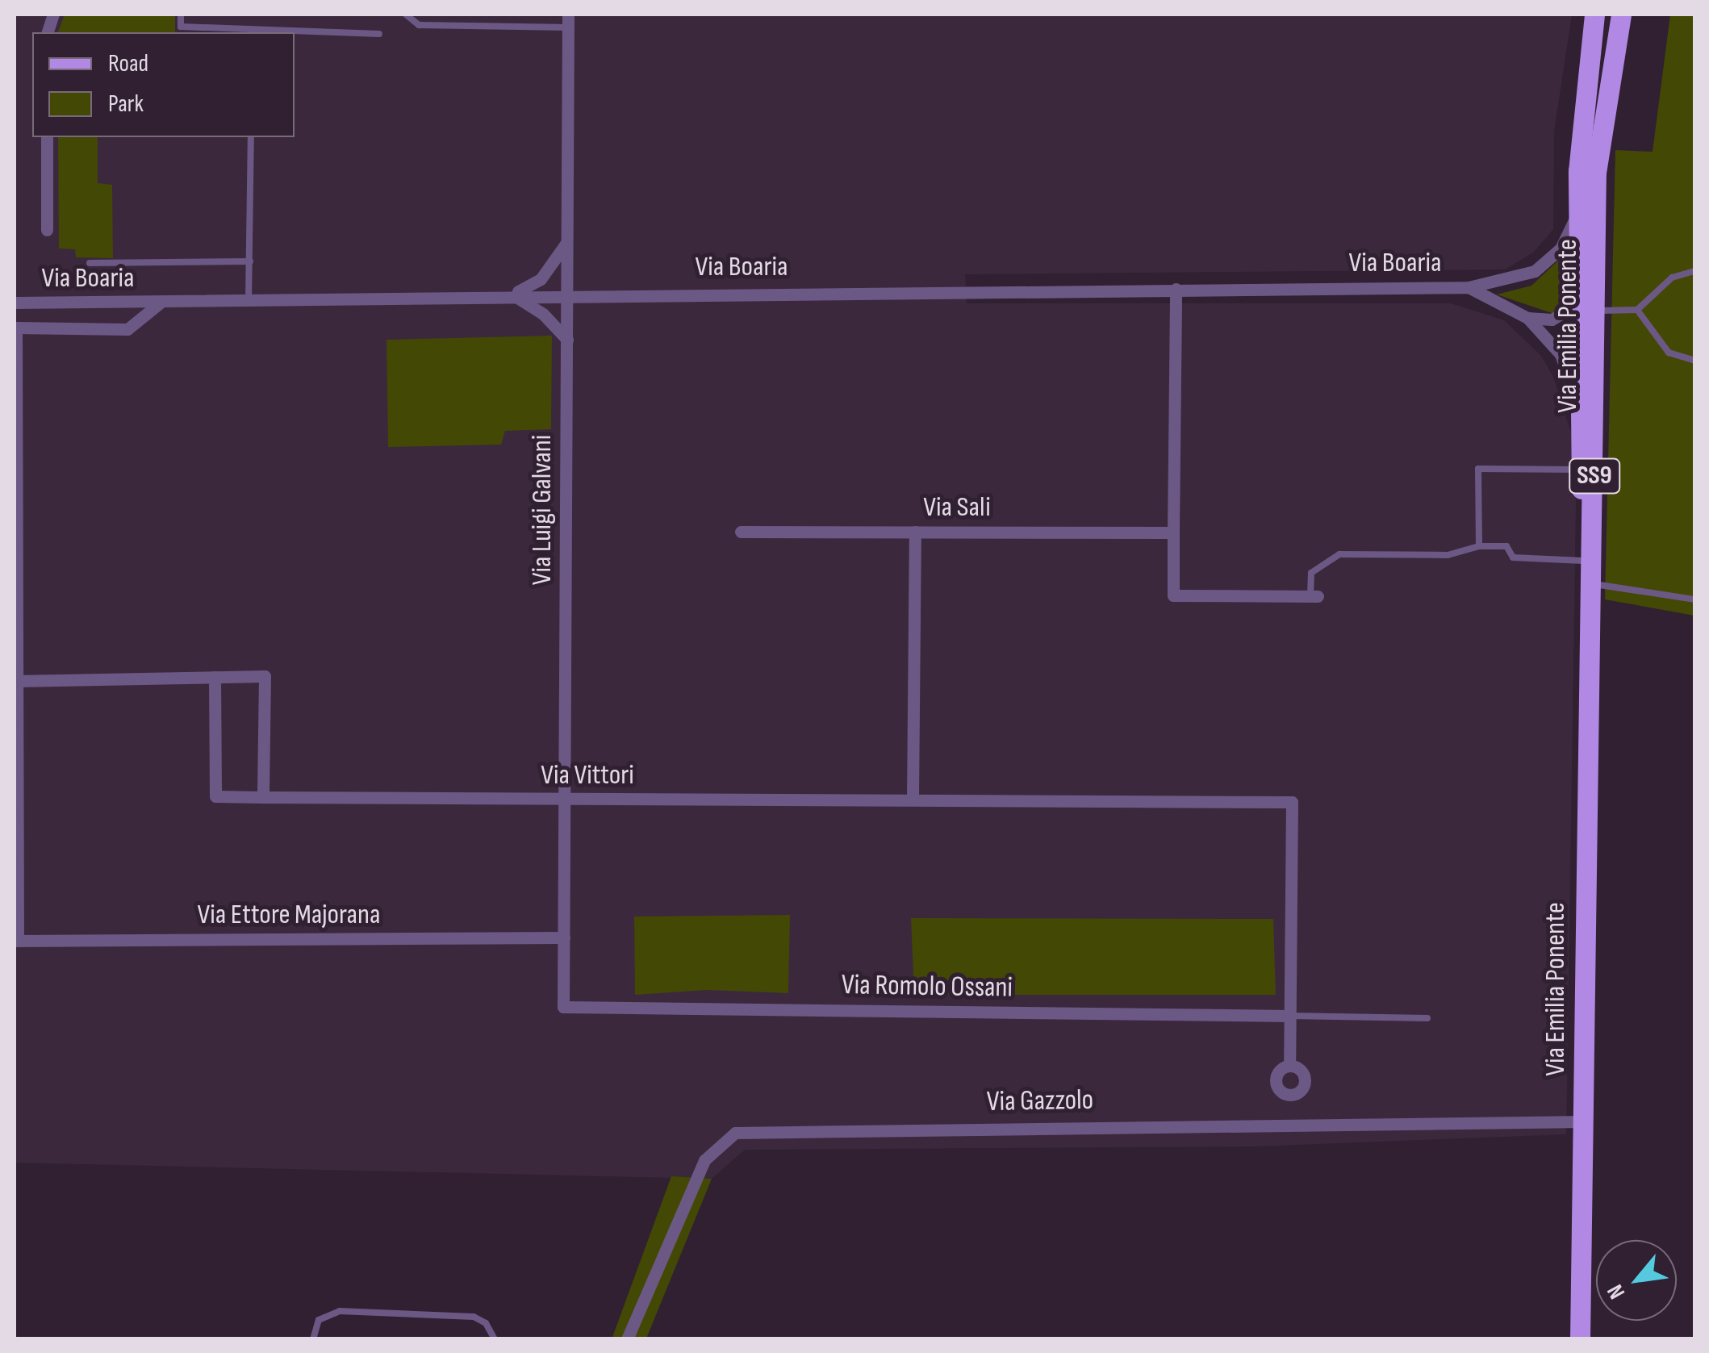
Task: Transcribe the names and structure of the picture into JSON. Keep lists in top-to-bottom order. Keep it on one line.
{"streets":{"main road":["Via Emilia Ponente","SS9"],"street":["Via Boaria","Via Sali","Via Luigi Galvani","Via Vittori","Via Ettore Majorana","Via Romolo Ossani","Via Gazzolo"]},"crossings":[["Via Boaria","Via Emilia Ponente"],["Via Boaria","Via Luigi Galvani"],["Via Emilia Ponente","Via Gazzolo"],["Via Luigi Galvani","Via Vittori"],["Via Luigi Galvani","Via Ettore Majorana"],["Via Luigi Galvani","Via Romolo Ossani"],["Via Vittori","Via Romolo Ossani"]],"legend":["Road","Park"],"north":"bottom left"}
